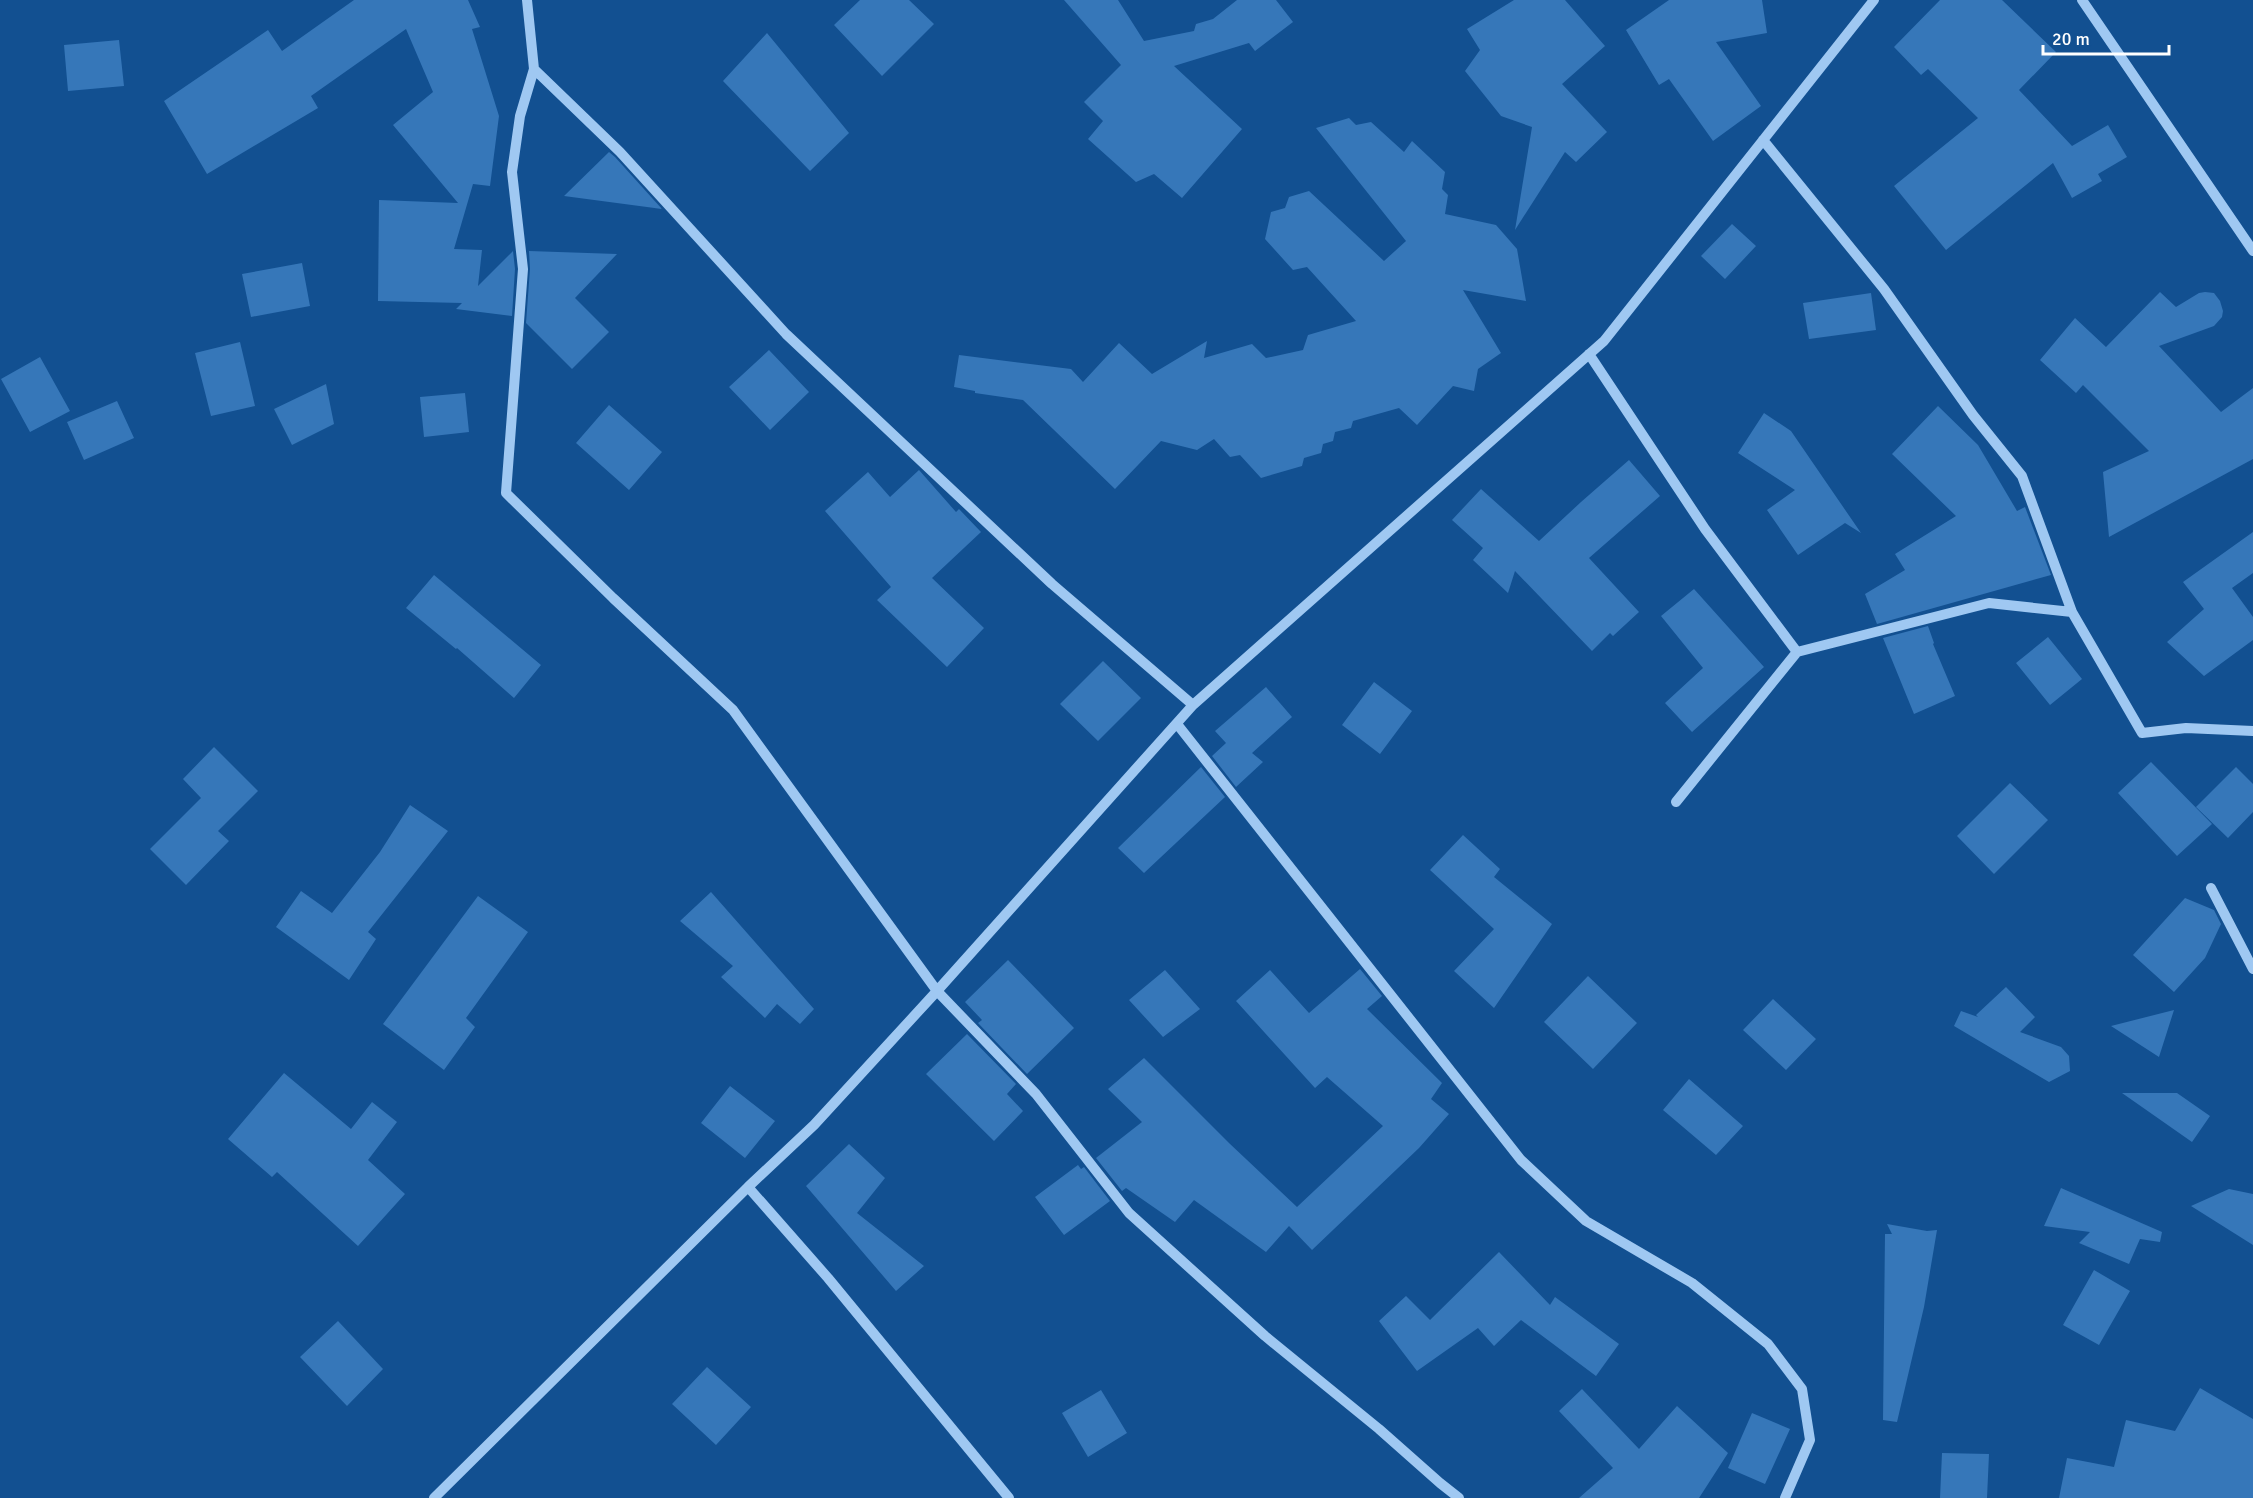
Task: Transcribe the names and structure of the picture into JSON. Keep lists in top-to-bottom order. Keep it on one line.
{"scale_bar":"20 m"}
